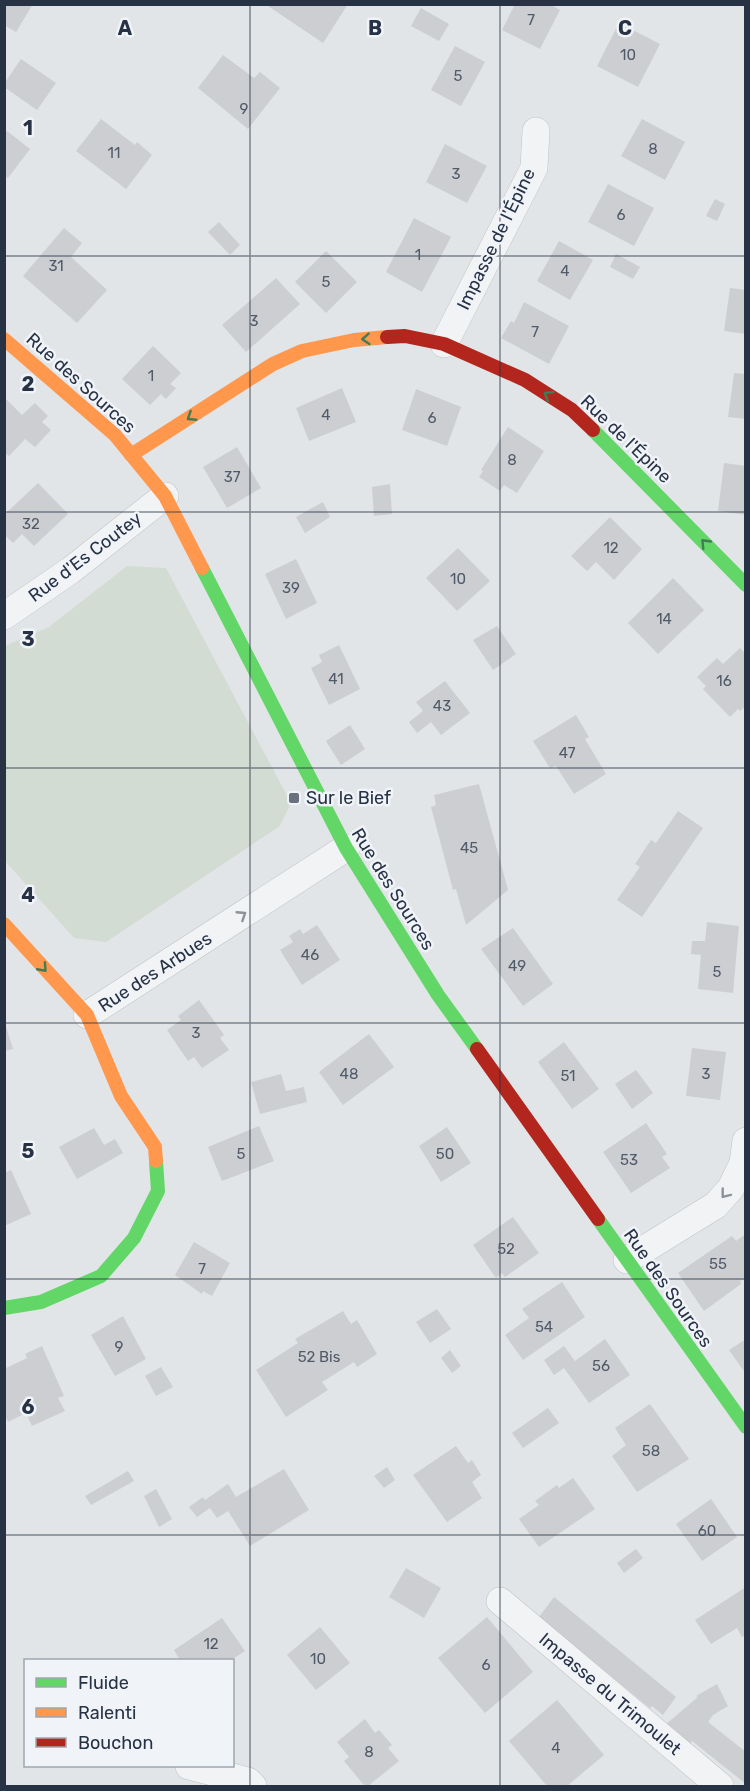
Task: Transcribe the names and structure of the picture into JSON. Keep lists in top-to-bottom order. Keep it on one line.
{"streets":{"street":["Impasse de l'Épine","Rue des Sources","Rue de l'Épine","Rue d'Es Coutey","Rue des Arbues","Impasse du Trimoulet"]},"crossings":[["Impasse de l'Épine","Rue de l'Épine"],["Rue des Sources","Rue de l'Épine"],["Rue des Sources","Rue d'Es Coutey"],["Rue des Sources","Rue des Arbues"]],"one_way":["Rue de l'Épine","Rue des Arbues"],"places":{"transit":["Sur le Bief"]},"house_numbers":["7","10","5","9","8","11","3","6","1","31","4","5","3","7","1","4","6","8","37","32","12","10","39","14","41","16","43","47","45","46","49","5","3","48","3","51","5","50","53","52","55","7","54","9","52 Bis","56","58","60","12","10","6","4","8"],"legend":["Fluide","Ralenti","Bouchon"],"grid":{"columns":["A","B","C"],"rows":["1","2","3","4","5","6"]}}
